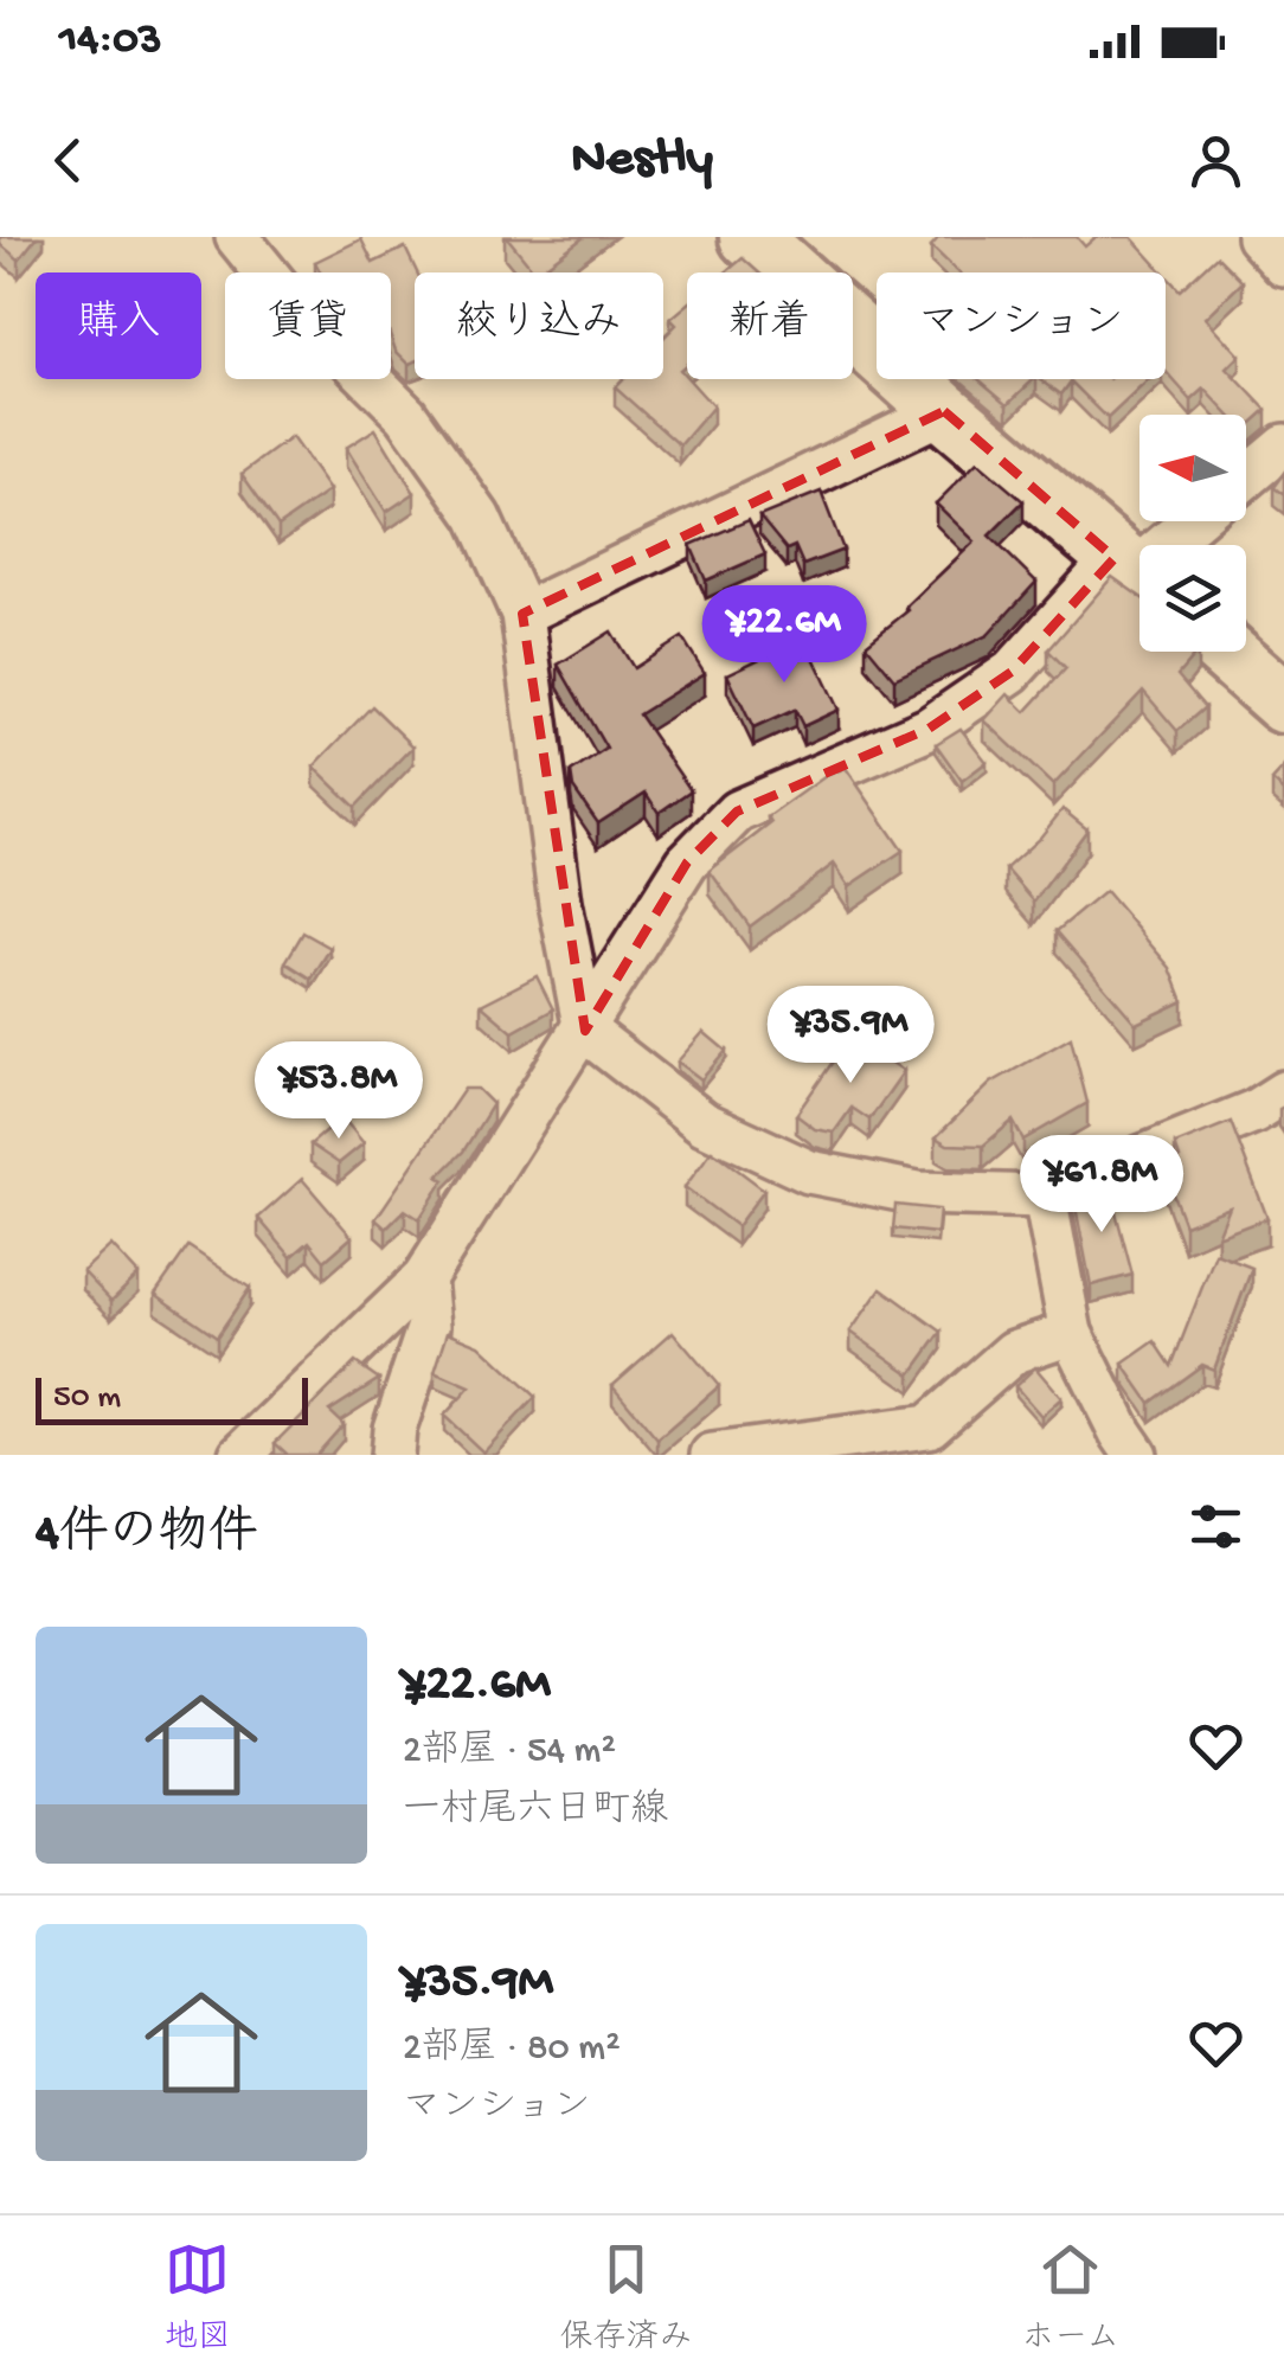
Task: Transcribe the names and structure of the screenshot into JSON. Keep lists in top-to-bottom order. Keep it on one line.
{"scale_bar":"50 m","north":"left","page":{"status":"14:03","header":"Nestly","chip":["購入","賃貸","絞り込み","新着","マンション"],"price":["¥22.6M","¥35.9M","¥53.8M","¥61.8M"],"scale":"50 m","heading":"4件の物件","list":[{"name":"¥22.6M","note":"2部屋 · 54 m² · 一村尾六日町線"},{"name":"¥35.9M","note":"2部屋 · 80 m² · マンション"}],"tabs":["地図","保存済み","ホーム"]}}
